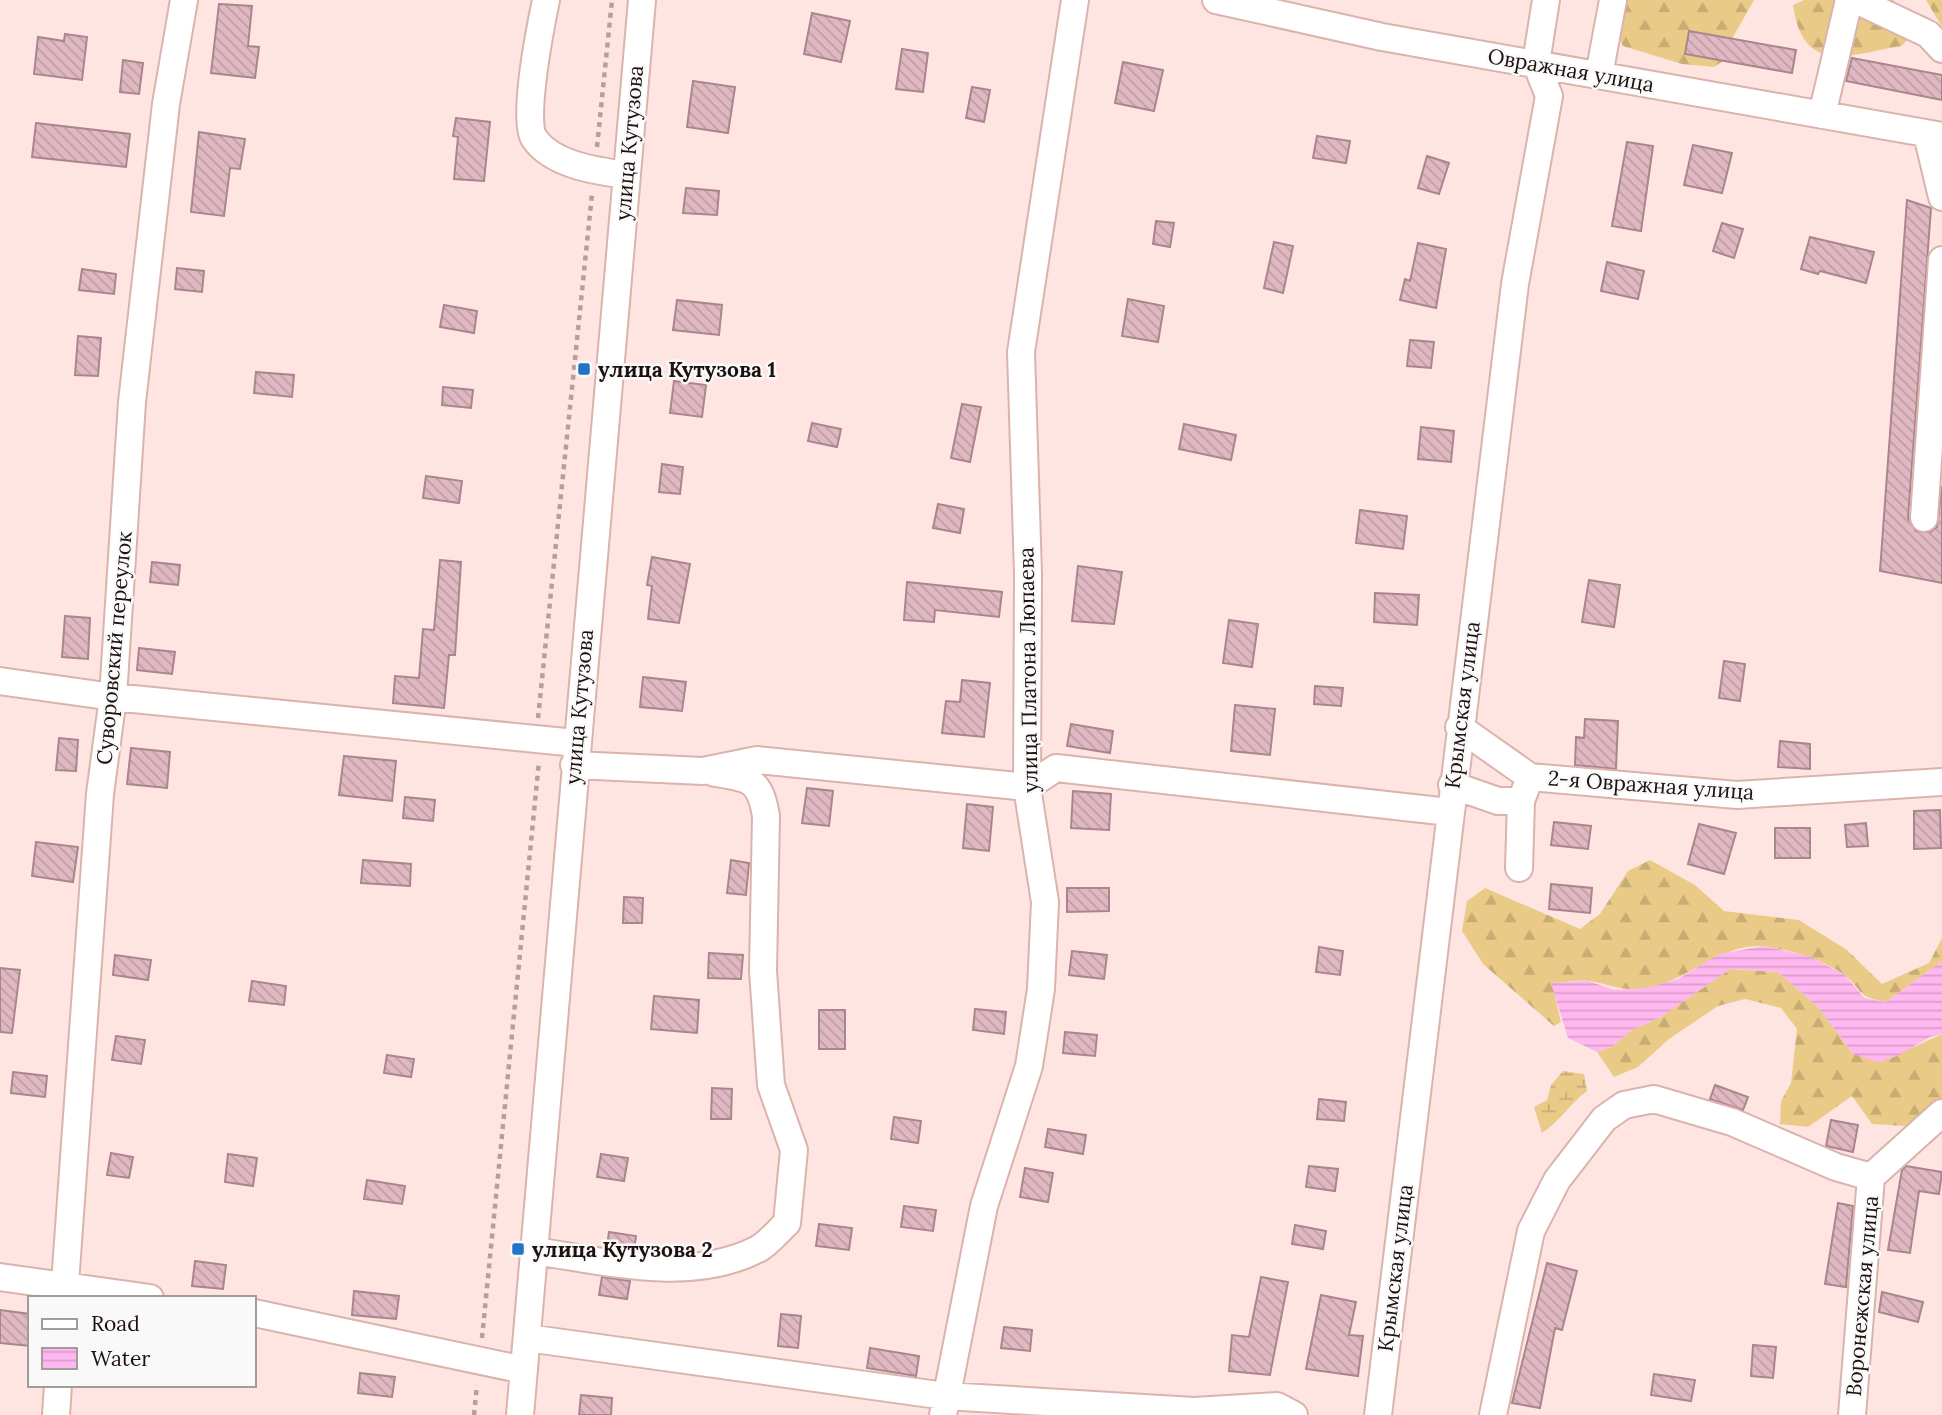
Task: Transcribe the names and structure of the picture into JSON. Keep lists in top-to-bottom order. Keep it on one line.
{"streets":{"street":["Овражная улица","улица Кутузова","Суворовский переулок","улица Платона Люпаева","Крымская улица","2-я Овражная улица","Воронежская улица"]},"crossings":[["Овражная улица","Крымская улица"],["Крымская улица","2-я Овражная улица"]],"places":{"transit":["улица Кутузова 1","улица Кутузова 2"]},"legend":["Road","Water"]}
